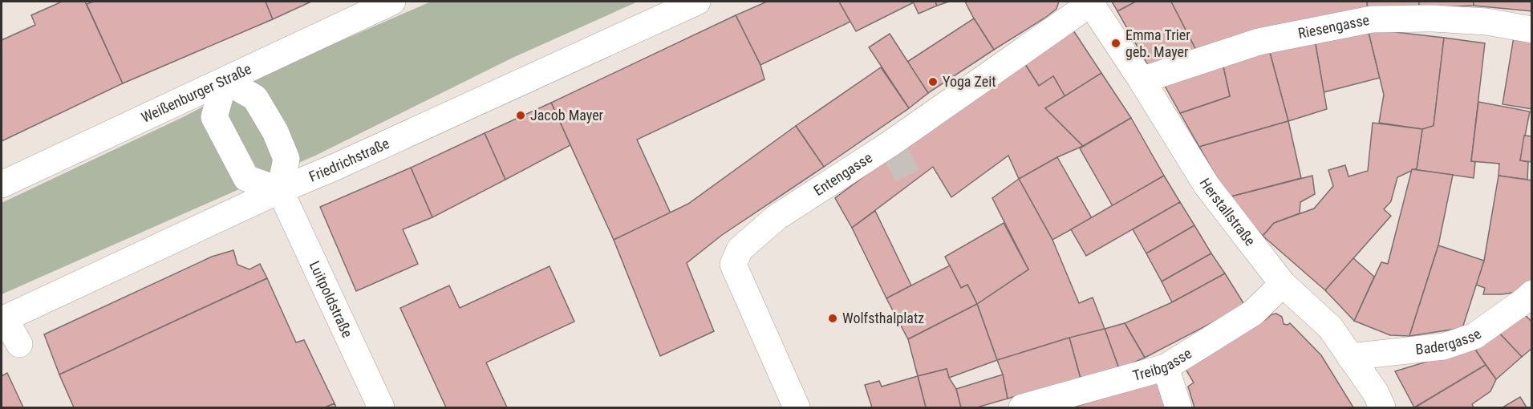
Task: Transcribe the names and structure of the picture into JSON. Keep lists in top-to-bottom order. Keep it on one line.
{"streets":{"street":["Riesengasse","Weißenburger Straße","Friedrichstraße","Entengasse","Herstallstraße","Luitpoldstraße","Badergasse","Treibgasse"]},"crossings":[["Riesengasse","Herstallstraße"],["Friedrichstraße","Luitpoldstraße"],["Entengasse","Herstallstraße"],["Herstallstraße","Badergasse"],["Herstallstraße","Treibgasse"]],"places":["Emma Trier geb. Mayer","Yoga Zeit","Jacob Mayer","Wolfsthalplatz"]}
